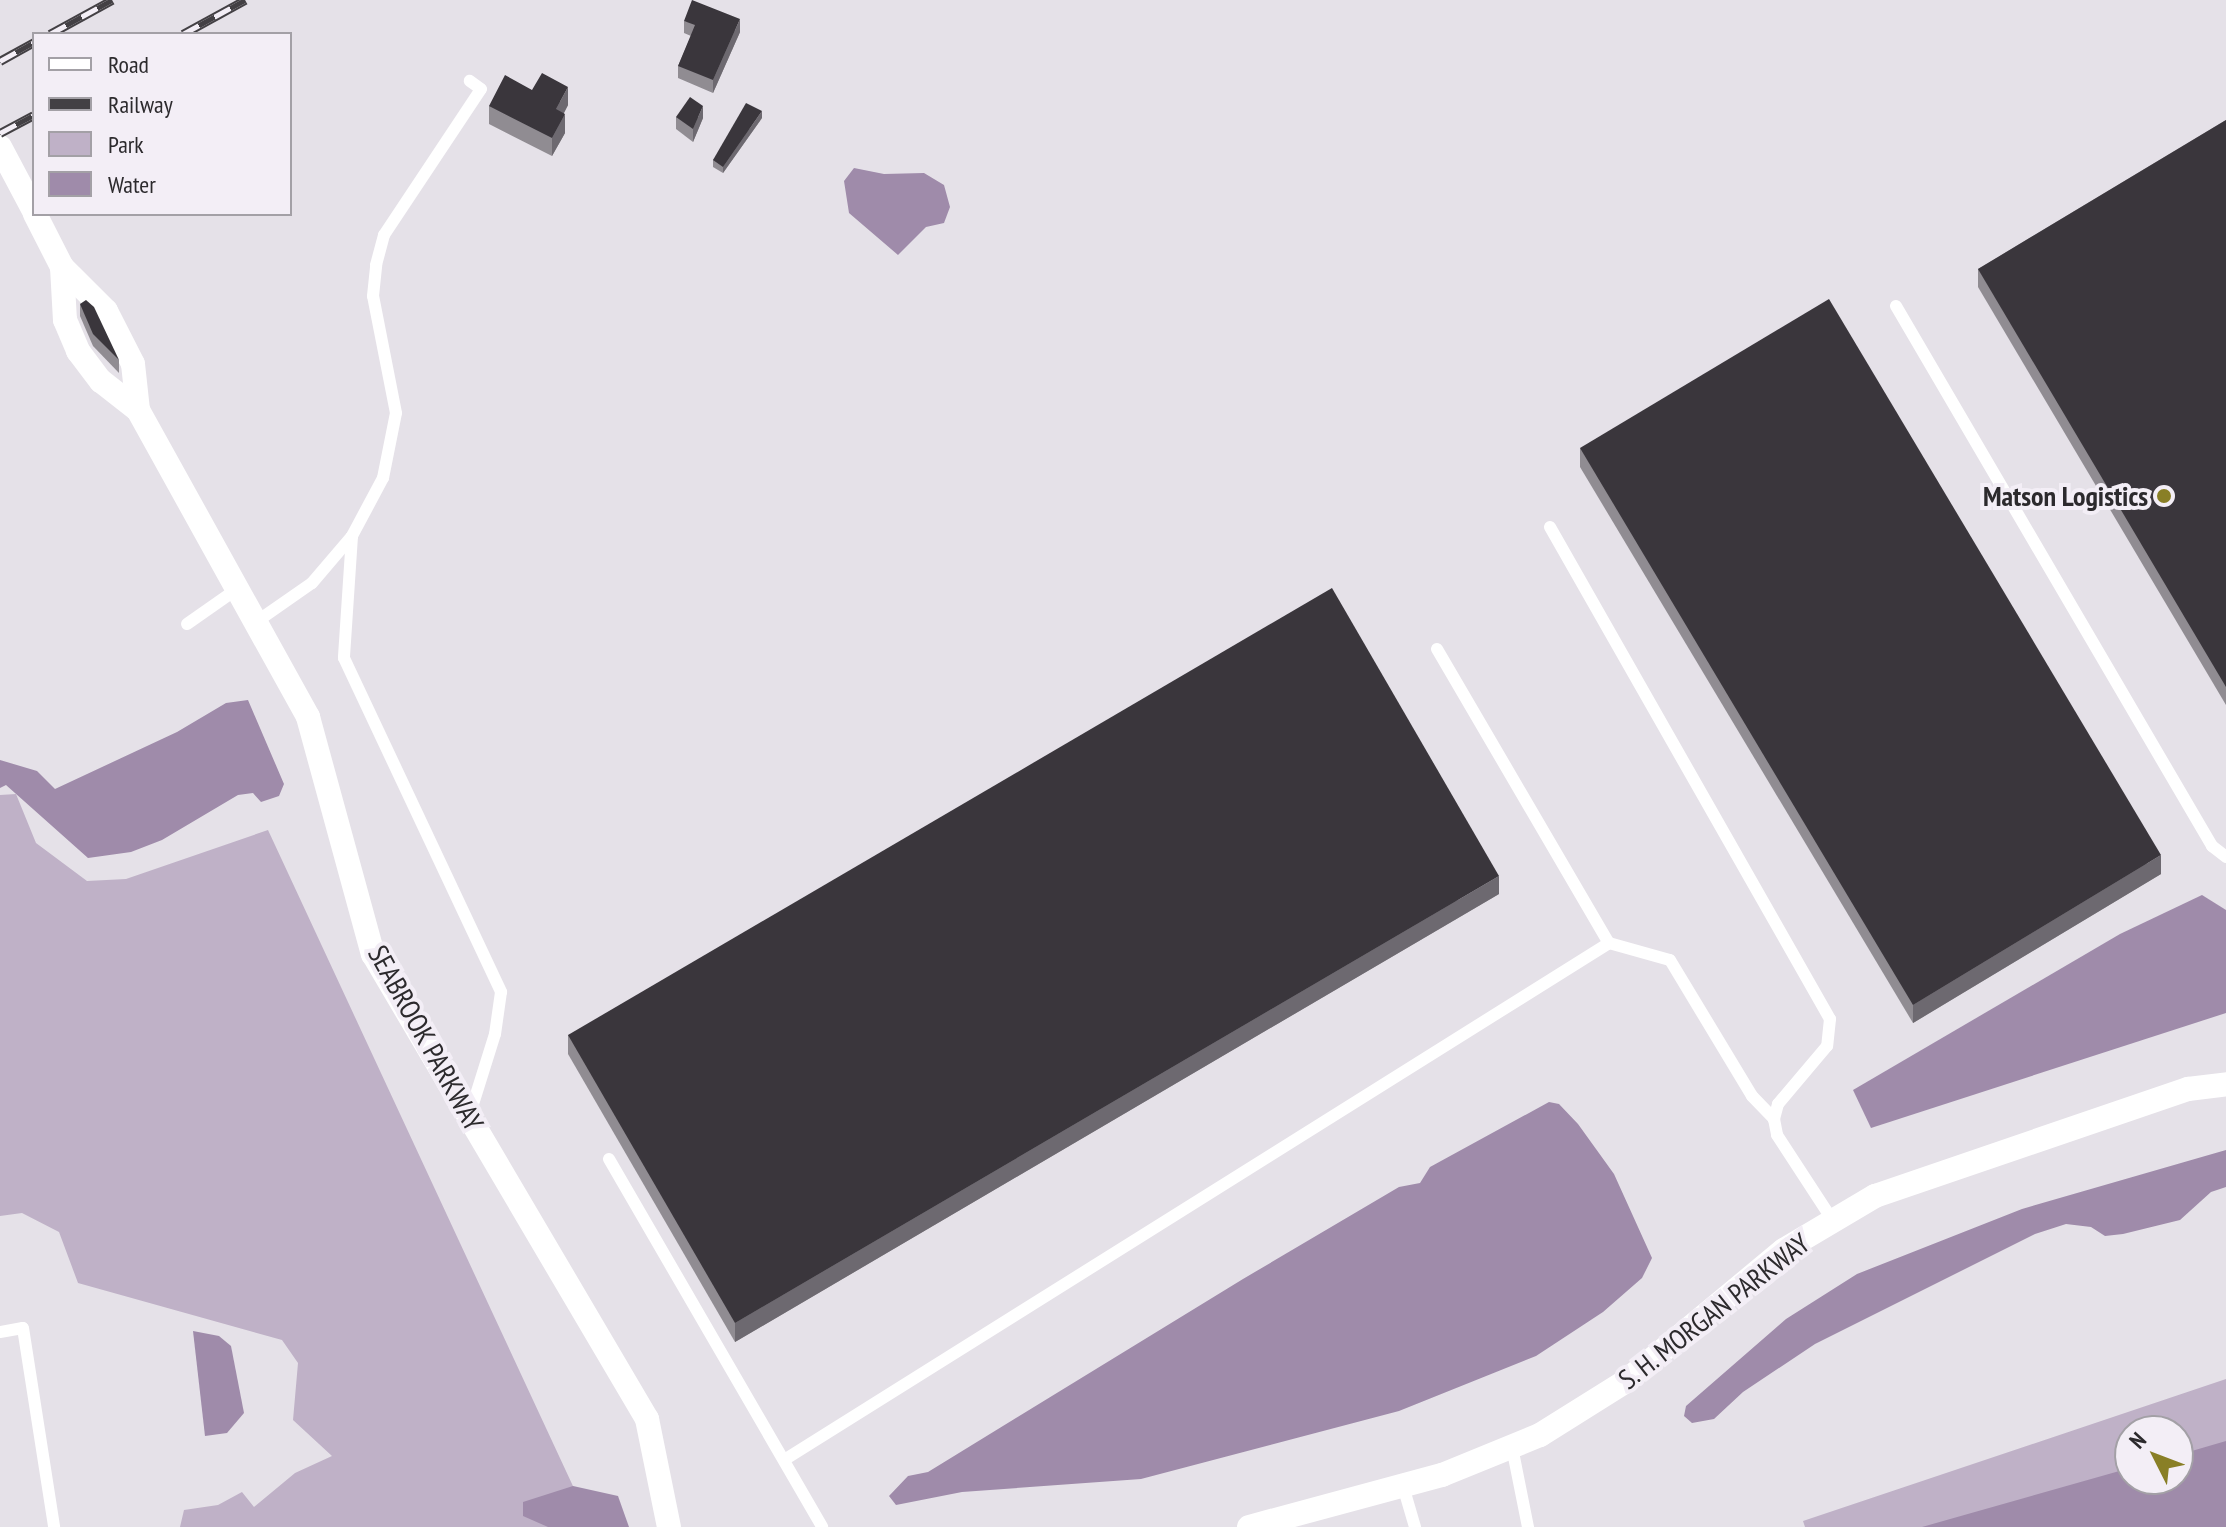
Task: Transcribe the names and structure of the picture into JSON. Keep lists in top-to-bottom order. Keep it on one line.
{"streets":{"street":["SEABROOK PARKWAY","S. H. MORGAN PARKWAY"]},"places":["Matson Logistics"],"legend":["Road","Railway","Park","Water"],"north":"top left"}
